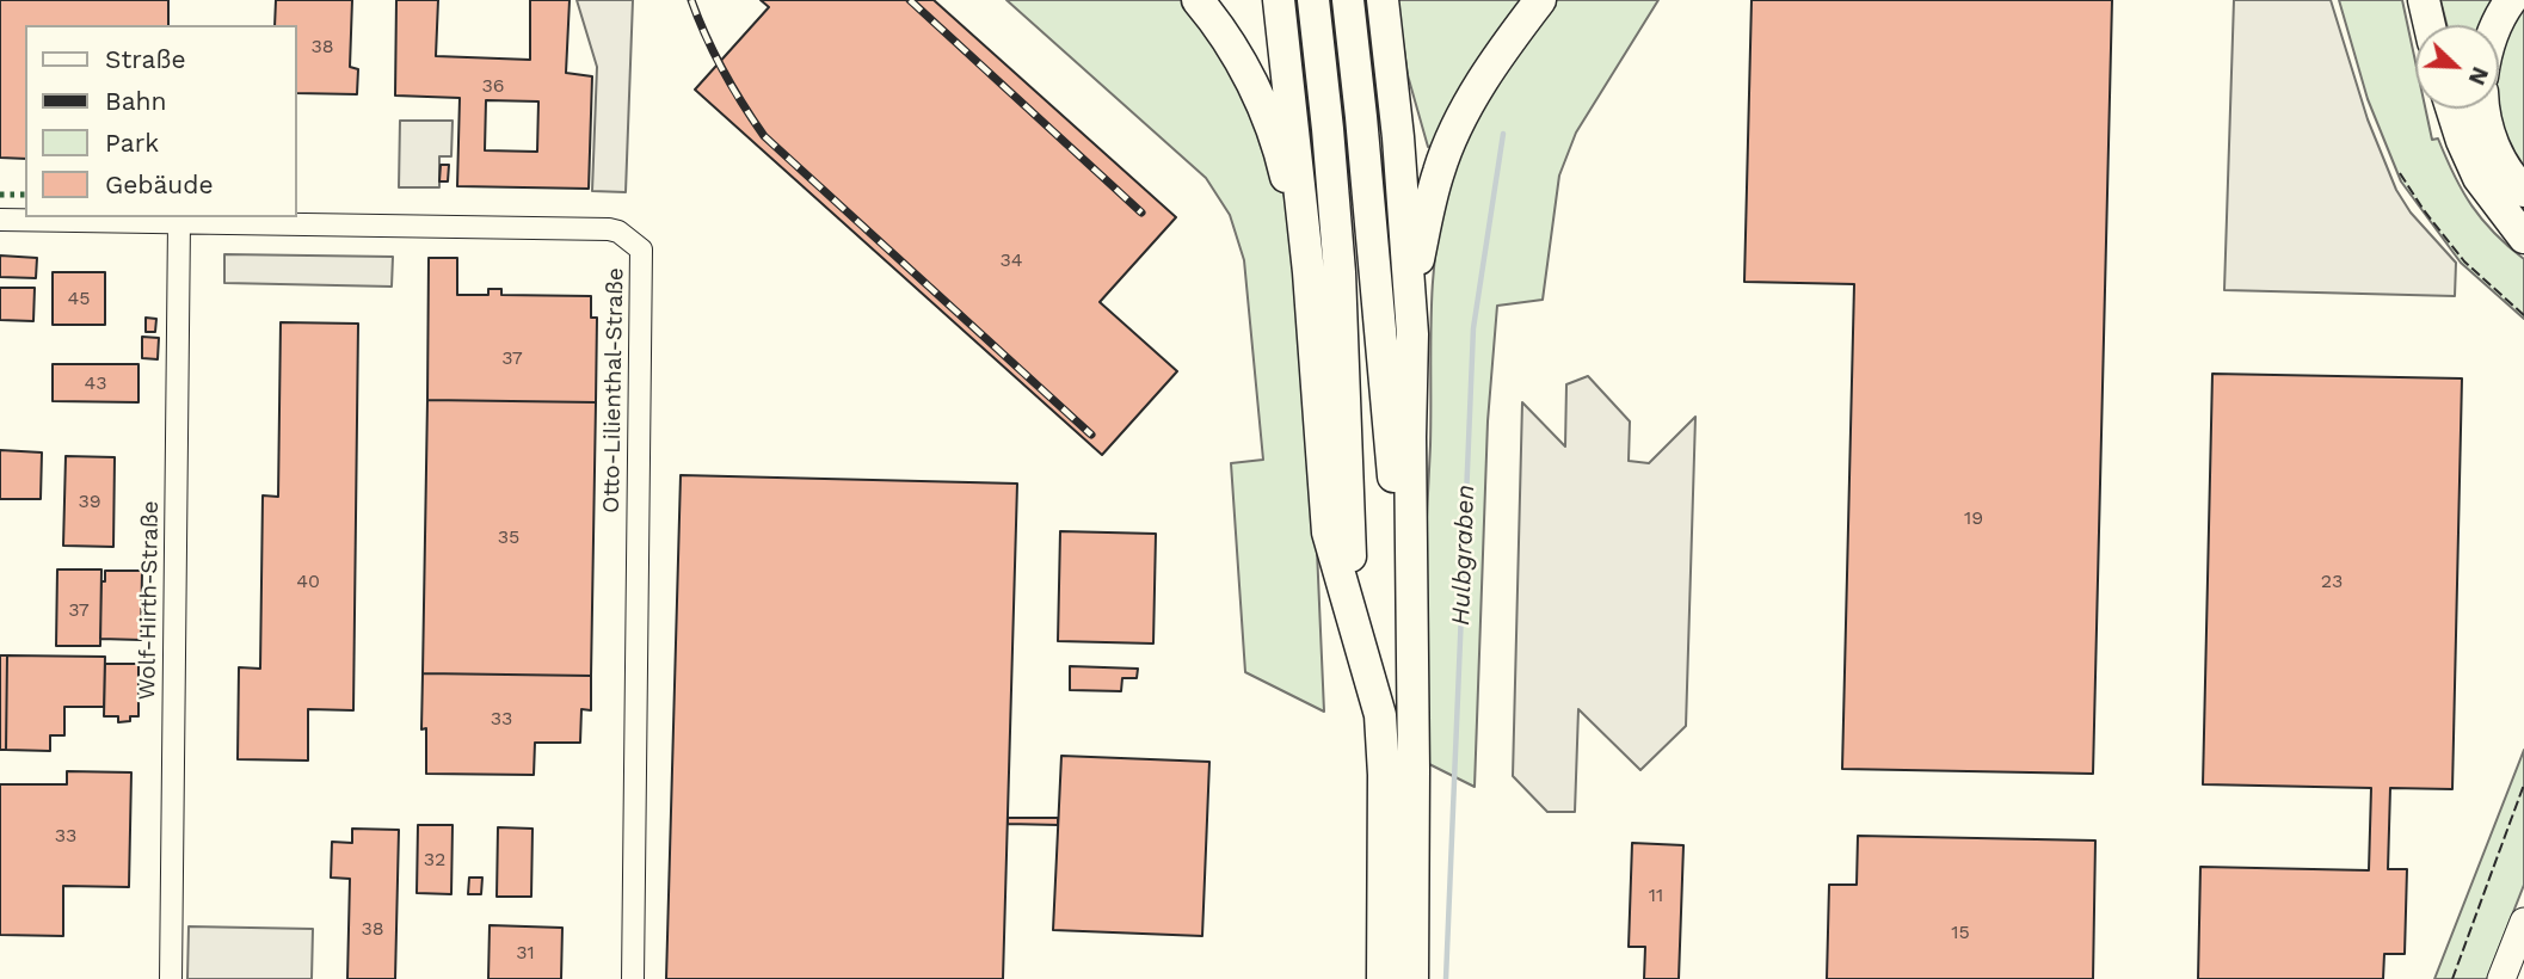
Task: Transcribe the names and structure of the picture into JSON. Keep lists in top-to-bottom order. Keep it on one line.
{"streets":{"street":["Otto-Lilienthal-Straße","Wolf-Hirth-Straße"]},"crossings":[["Otto-Lilienthal-Straße","Wolf-Hirth-Straße"]],"water":["Hulbgraben"],"house_numbers":["38","36","34","45","37","43","39","19","35","40","23","37","33","33","32","11","38","15","31"],"legend":["Straße","Bahn","Park","Gebäude"],"north":"bottom right"}
